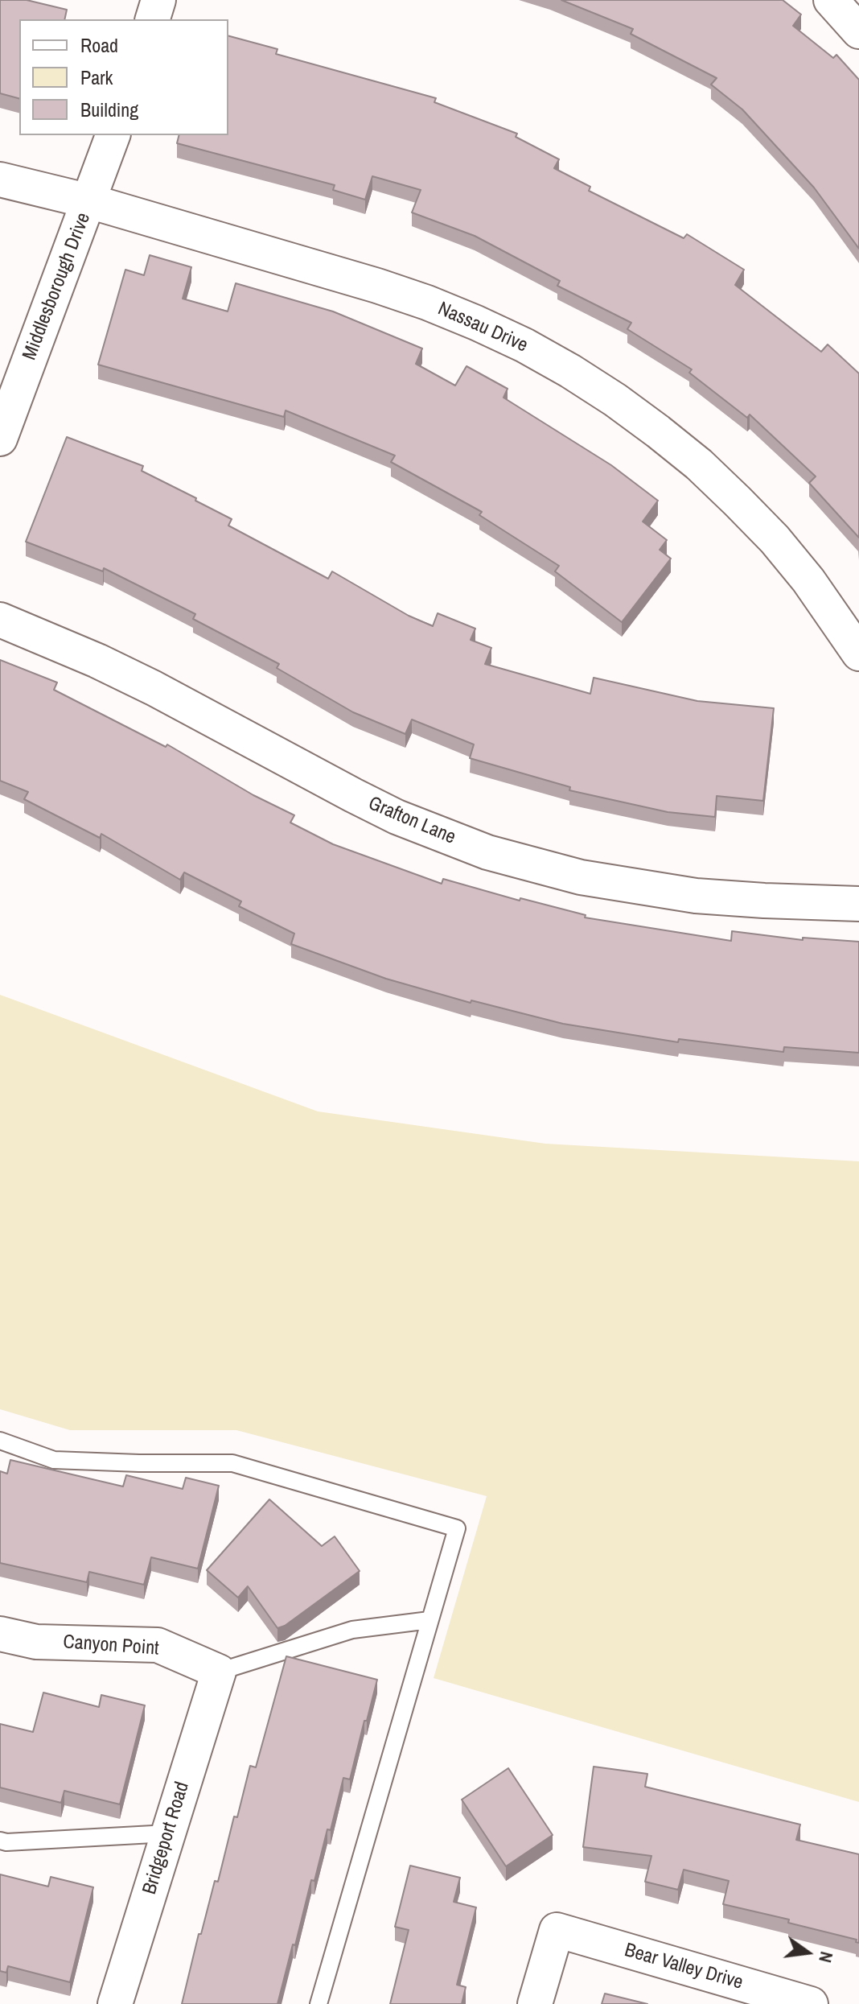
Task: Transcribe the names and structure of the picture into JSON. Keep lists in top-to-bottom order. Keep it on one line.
{"streets":{"street":["Middlesborough Drive","Nassau Drive","Grafton Lane","Canyon Point","Bridgeport Road","Bear Valley Drive"]},"crossings":[["Middlesborough Drive","Nassau Drive"],["Canyon Point","Bridgeport Road"]],"legend":["Road","Park","Building"],"north":"right"}
